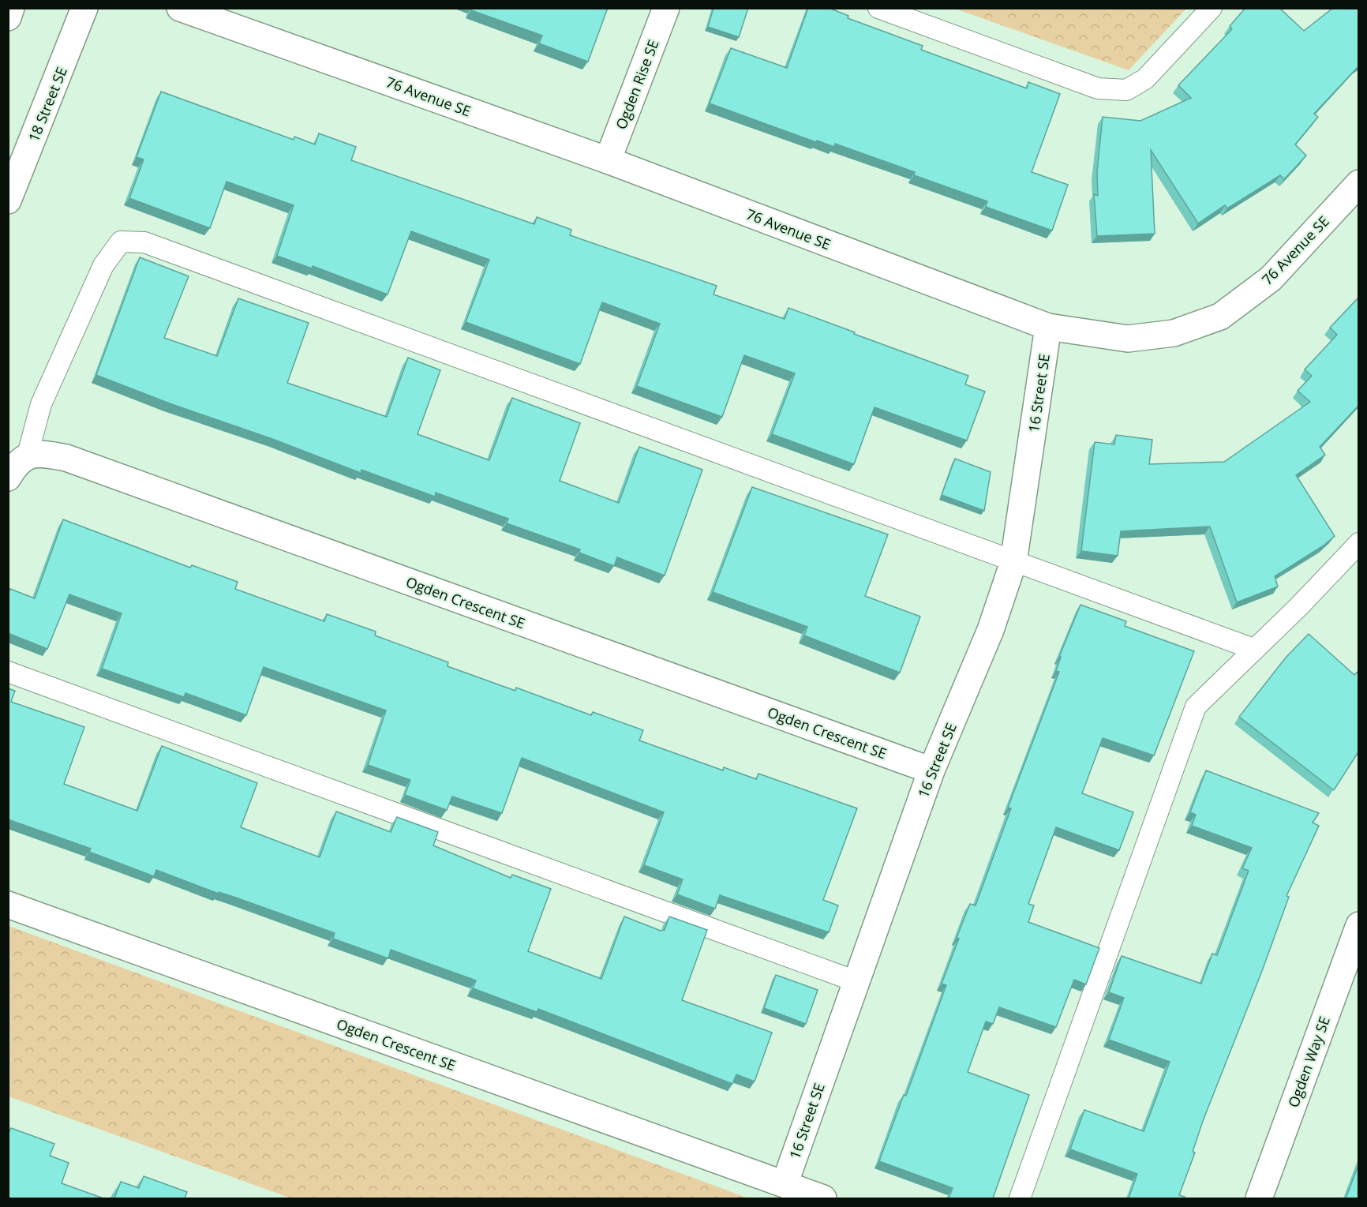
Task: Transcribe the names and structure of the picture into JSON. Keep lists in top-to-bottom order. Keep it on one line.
{"streets":{"street":["Ogden Rise SE","76 Avenue SE","18 Street SE","16 Street SE","Ogden Crescent SE","Ogden Way SE"]},"crossings":[["Ogden Rise SE","76 Avenue SE"],["76 Avenue SE","16 Street SE"],["16 Street SE","Ogden Crescent SE"]]}
